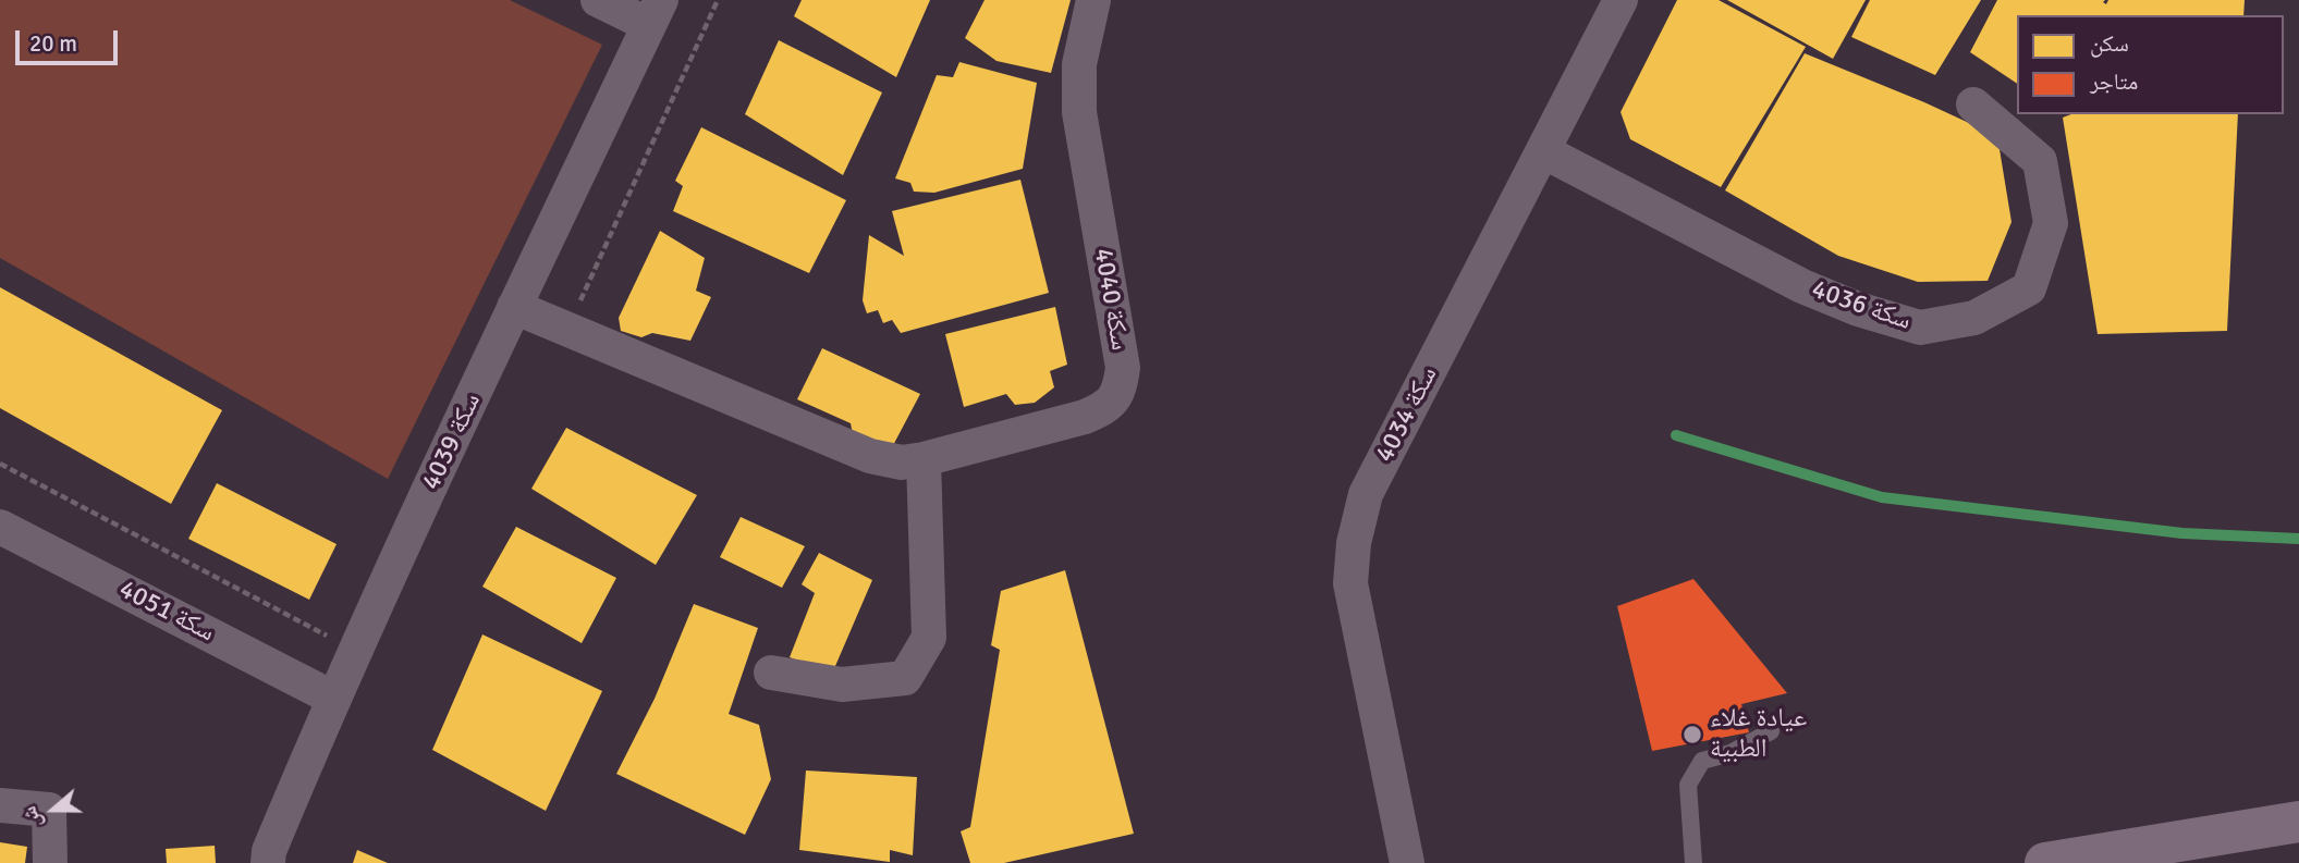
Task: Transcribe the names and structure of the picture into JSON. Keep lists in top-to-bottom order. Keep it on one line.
{"streets":{"street":["سكة 4040","سكة 4036","سكة 4034","سكة 4039","سكة 4051"]},"crossings":[["سكة 4040","سكة 4039"],["سكة 4036","سكة 4034"],["سكة 4039","سكة 4051"]],"places":["عيادة غلاء الطبية"],"legend":["سكن","متاجر"],"scale_bar":"20 m","north":"left"}
